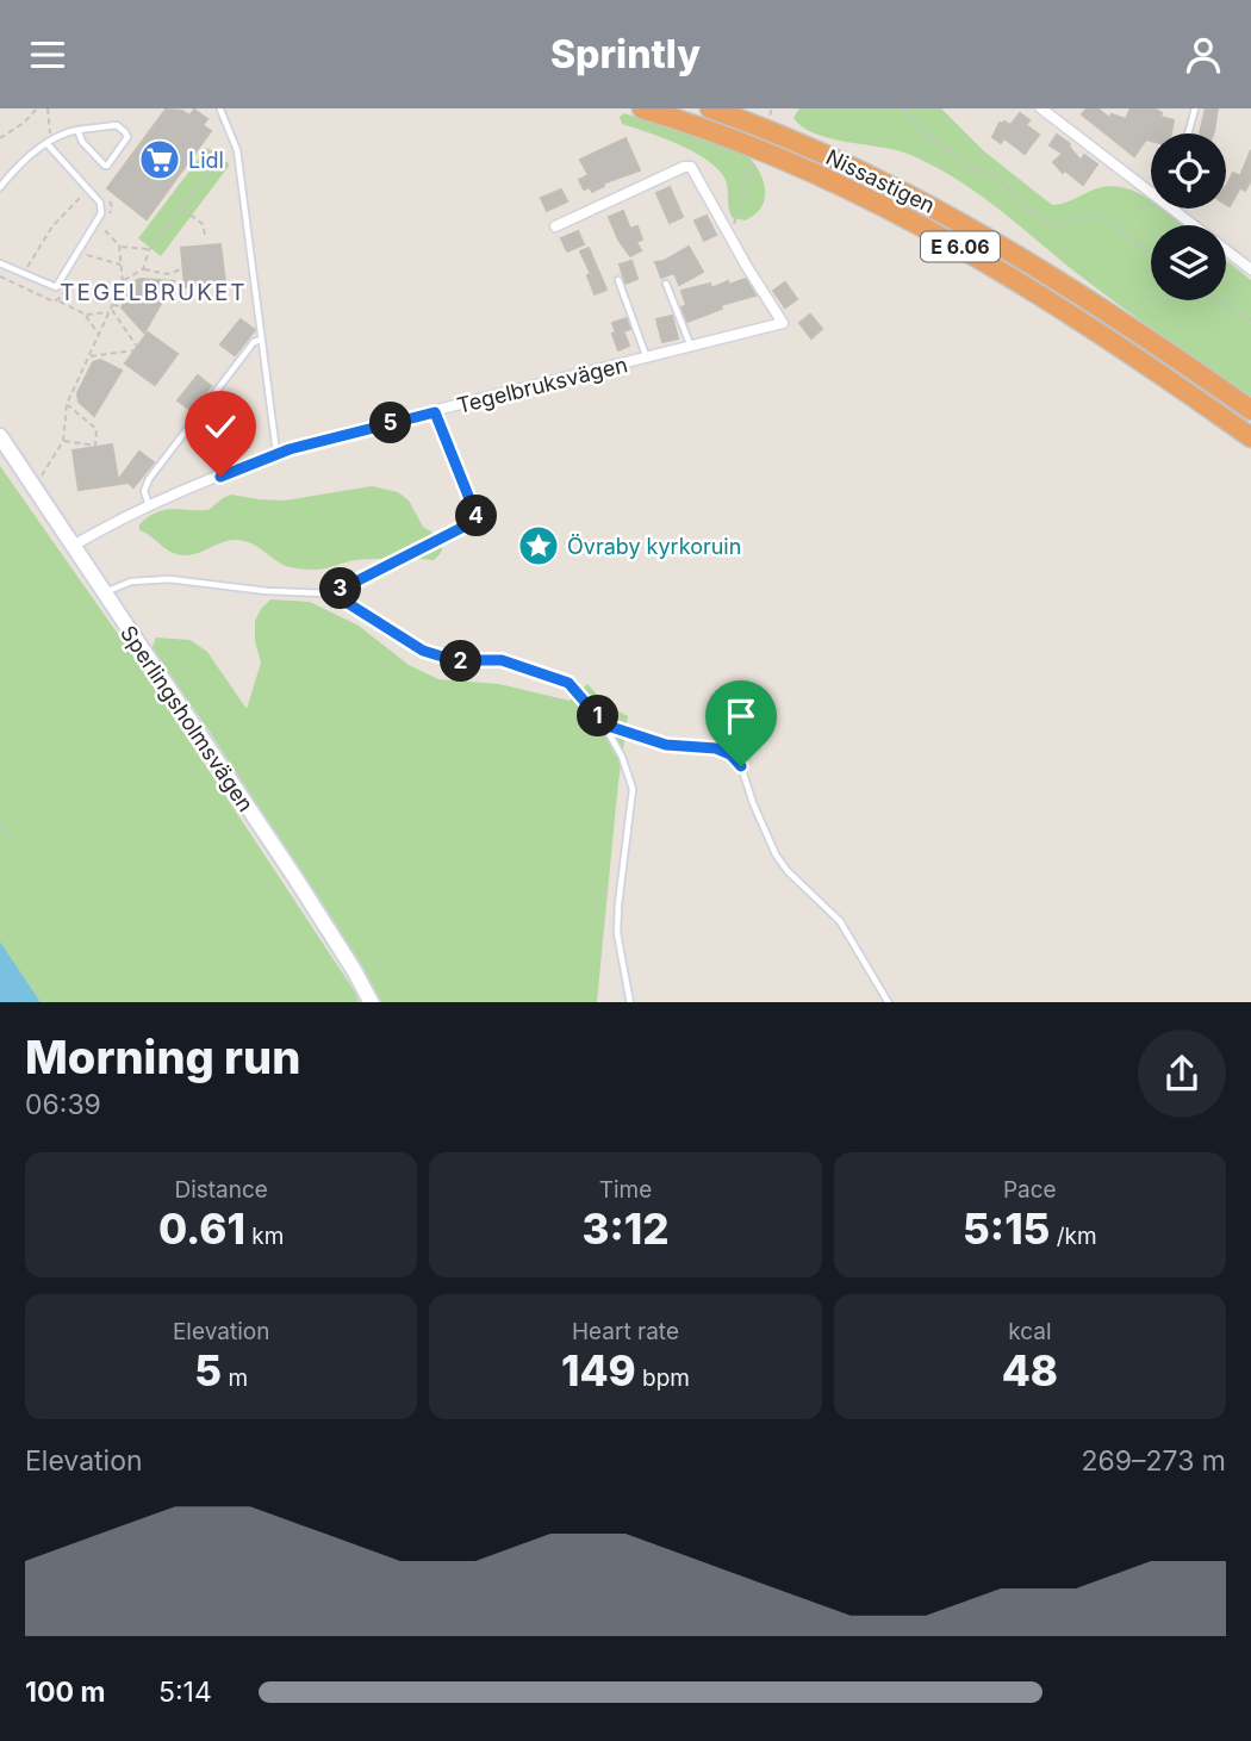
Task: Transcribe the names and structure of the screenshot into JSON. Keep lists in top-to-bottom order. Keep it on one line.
{"streets":{"highway":["Nissastigen","E 6.06"],"street":["Tegelbruksvägen","Sperlingsholmsvägen"]},"crossings":[["Tegelbruksvägen","Sperlingsholmsvägen"]],"districts":["TEGELBRUKET"],"places":{"supermarket":["Lidl"],"place":["Övraby kyrkoruin"]},"page":{"header":"Sprintly","pins":["5","4","3","2","1"],"heading":["Morning run","06:39"],"stats":[["Distance","0.61 km"],["Time","3:12"],["Pace","5:15 /km"],["Elevation","5 m"],["Heart rate","149 bpm"],["kcal","48"]],"chart":["Elevation","269–273 m"],"list":[{"name":"100 m","note":"5:14"}]}}
